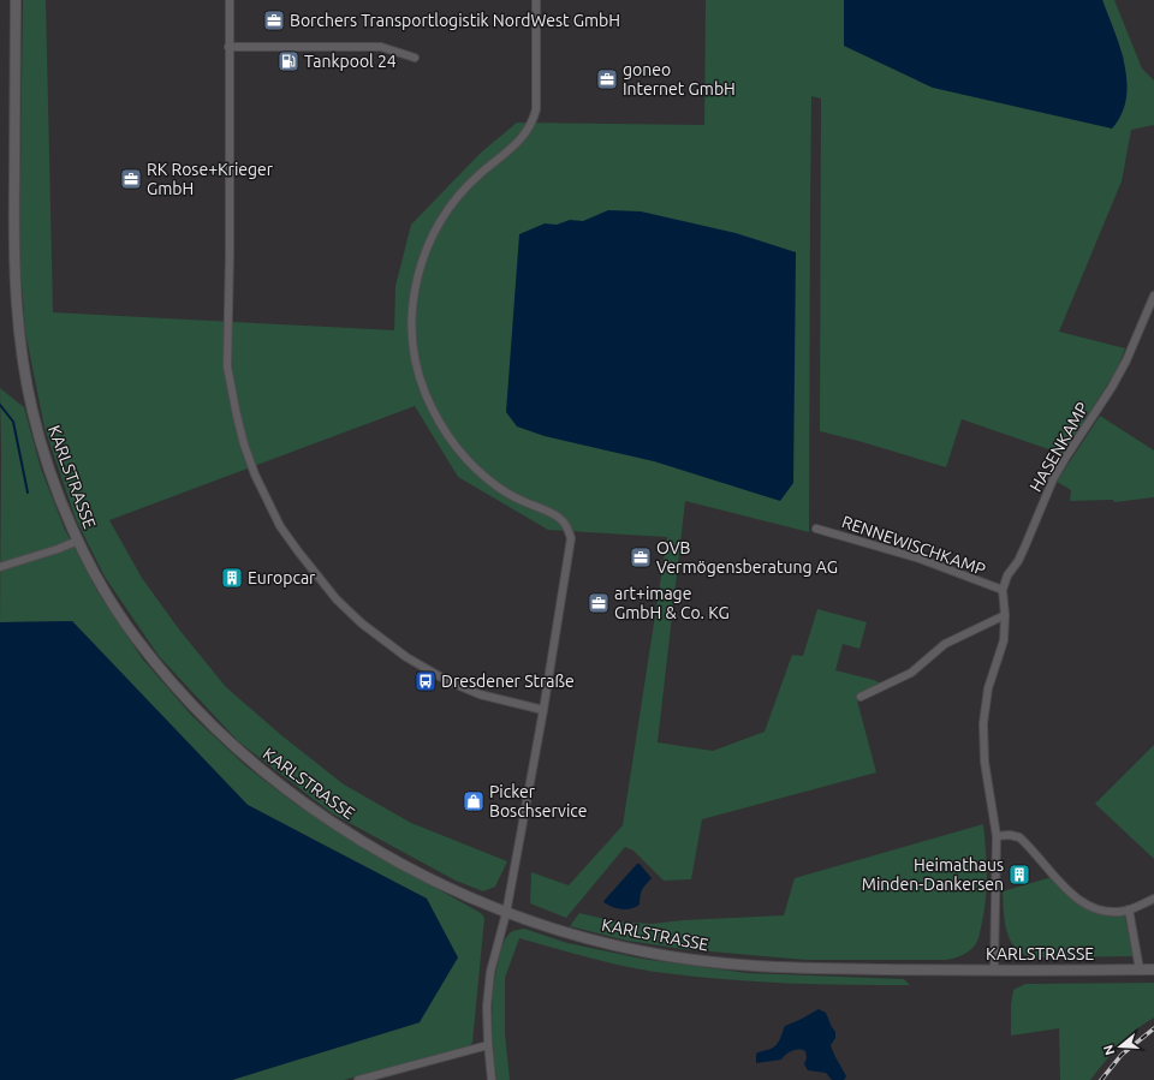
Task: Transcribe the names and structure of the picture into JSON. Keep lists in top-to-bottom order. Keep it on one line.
{"streets":{"street":["HASENKAMP","KARLSTRASSE","RENNEWISCHKAMP"]},"crossings":[["HASENKAMP","RENNEWISCHKAMP"]],"places":{"office":["Borchers Transportlogistik NordWest GmbH","goneo Internet GmbH","RK Rose+Krieger GmbH","OVB Vermögensberatung AG","art+image GmbH & Co. KG"],"fuel station":["Tankpool 24"],"building":["Europcar","Heimathaus Minden-Dankersen"],"bus stop":["Dresdener Straße"],"shop":["Picker Boschservice"]},"north":"left"}
